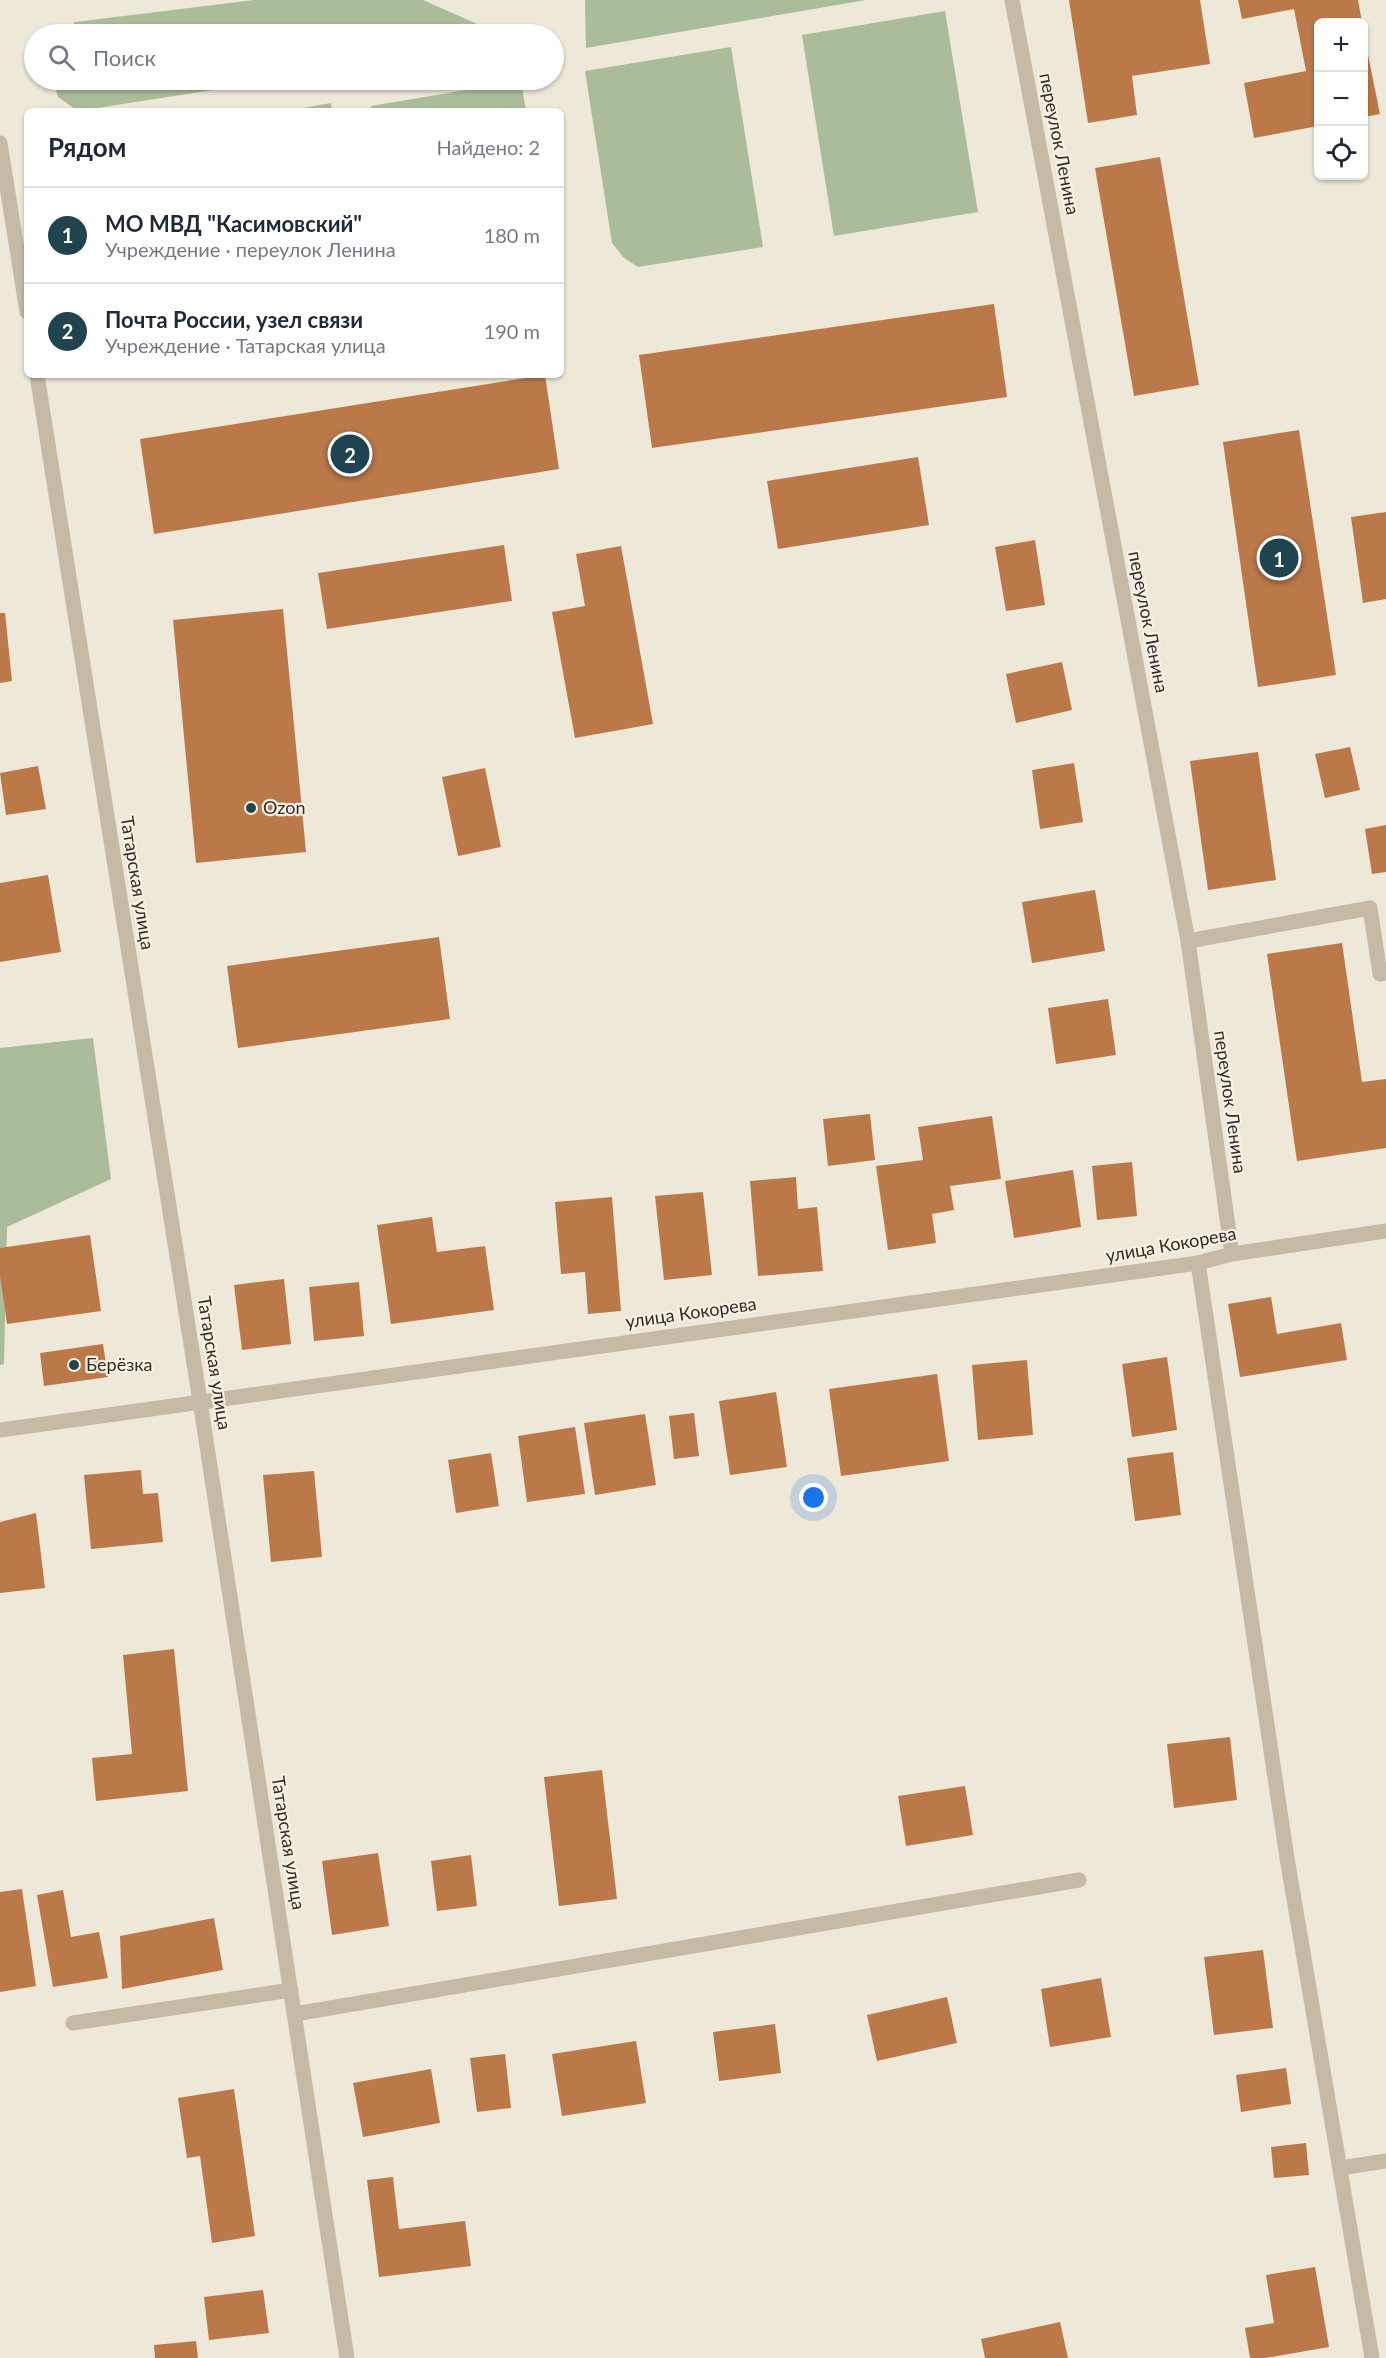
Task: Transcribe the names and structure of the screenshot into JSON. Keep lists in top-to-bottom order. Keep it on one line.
{"streets":{"street":["переулок Ленина","Татарская улица","улица Кокорева"]},"crossings":[["переулок Ленина","улица Кокорева"],["Татарская улица","улица Кокорева"]],"places":["Ozon","Берёзка"],"page":{"map_buttons":["+","−"],"search":"Поиск","heading":["Рядом","Найдено: 2"],"list":[{"mark":"1","name":"МО МВД \"Касимовский\"","note":"Учреждение · переулок Ленина","value":"180 m"},{"mark":"2","name":"Почта России, узел связи","note":"Учреждение · Татарская улица","value":"190 m"}],"pins":["2","1"]}}
